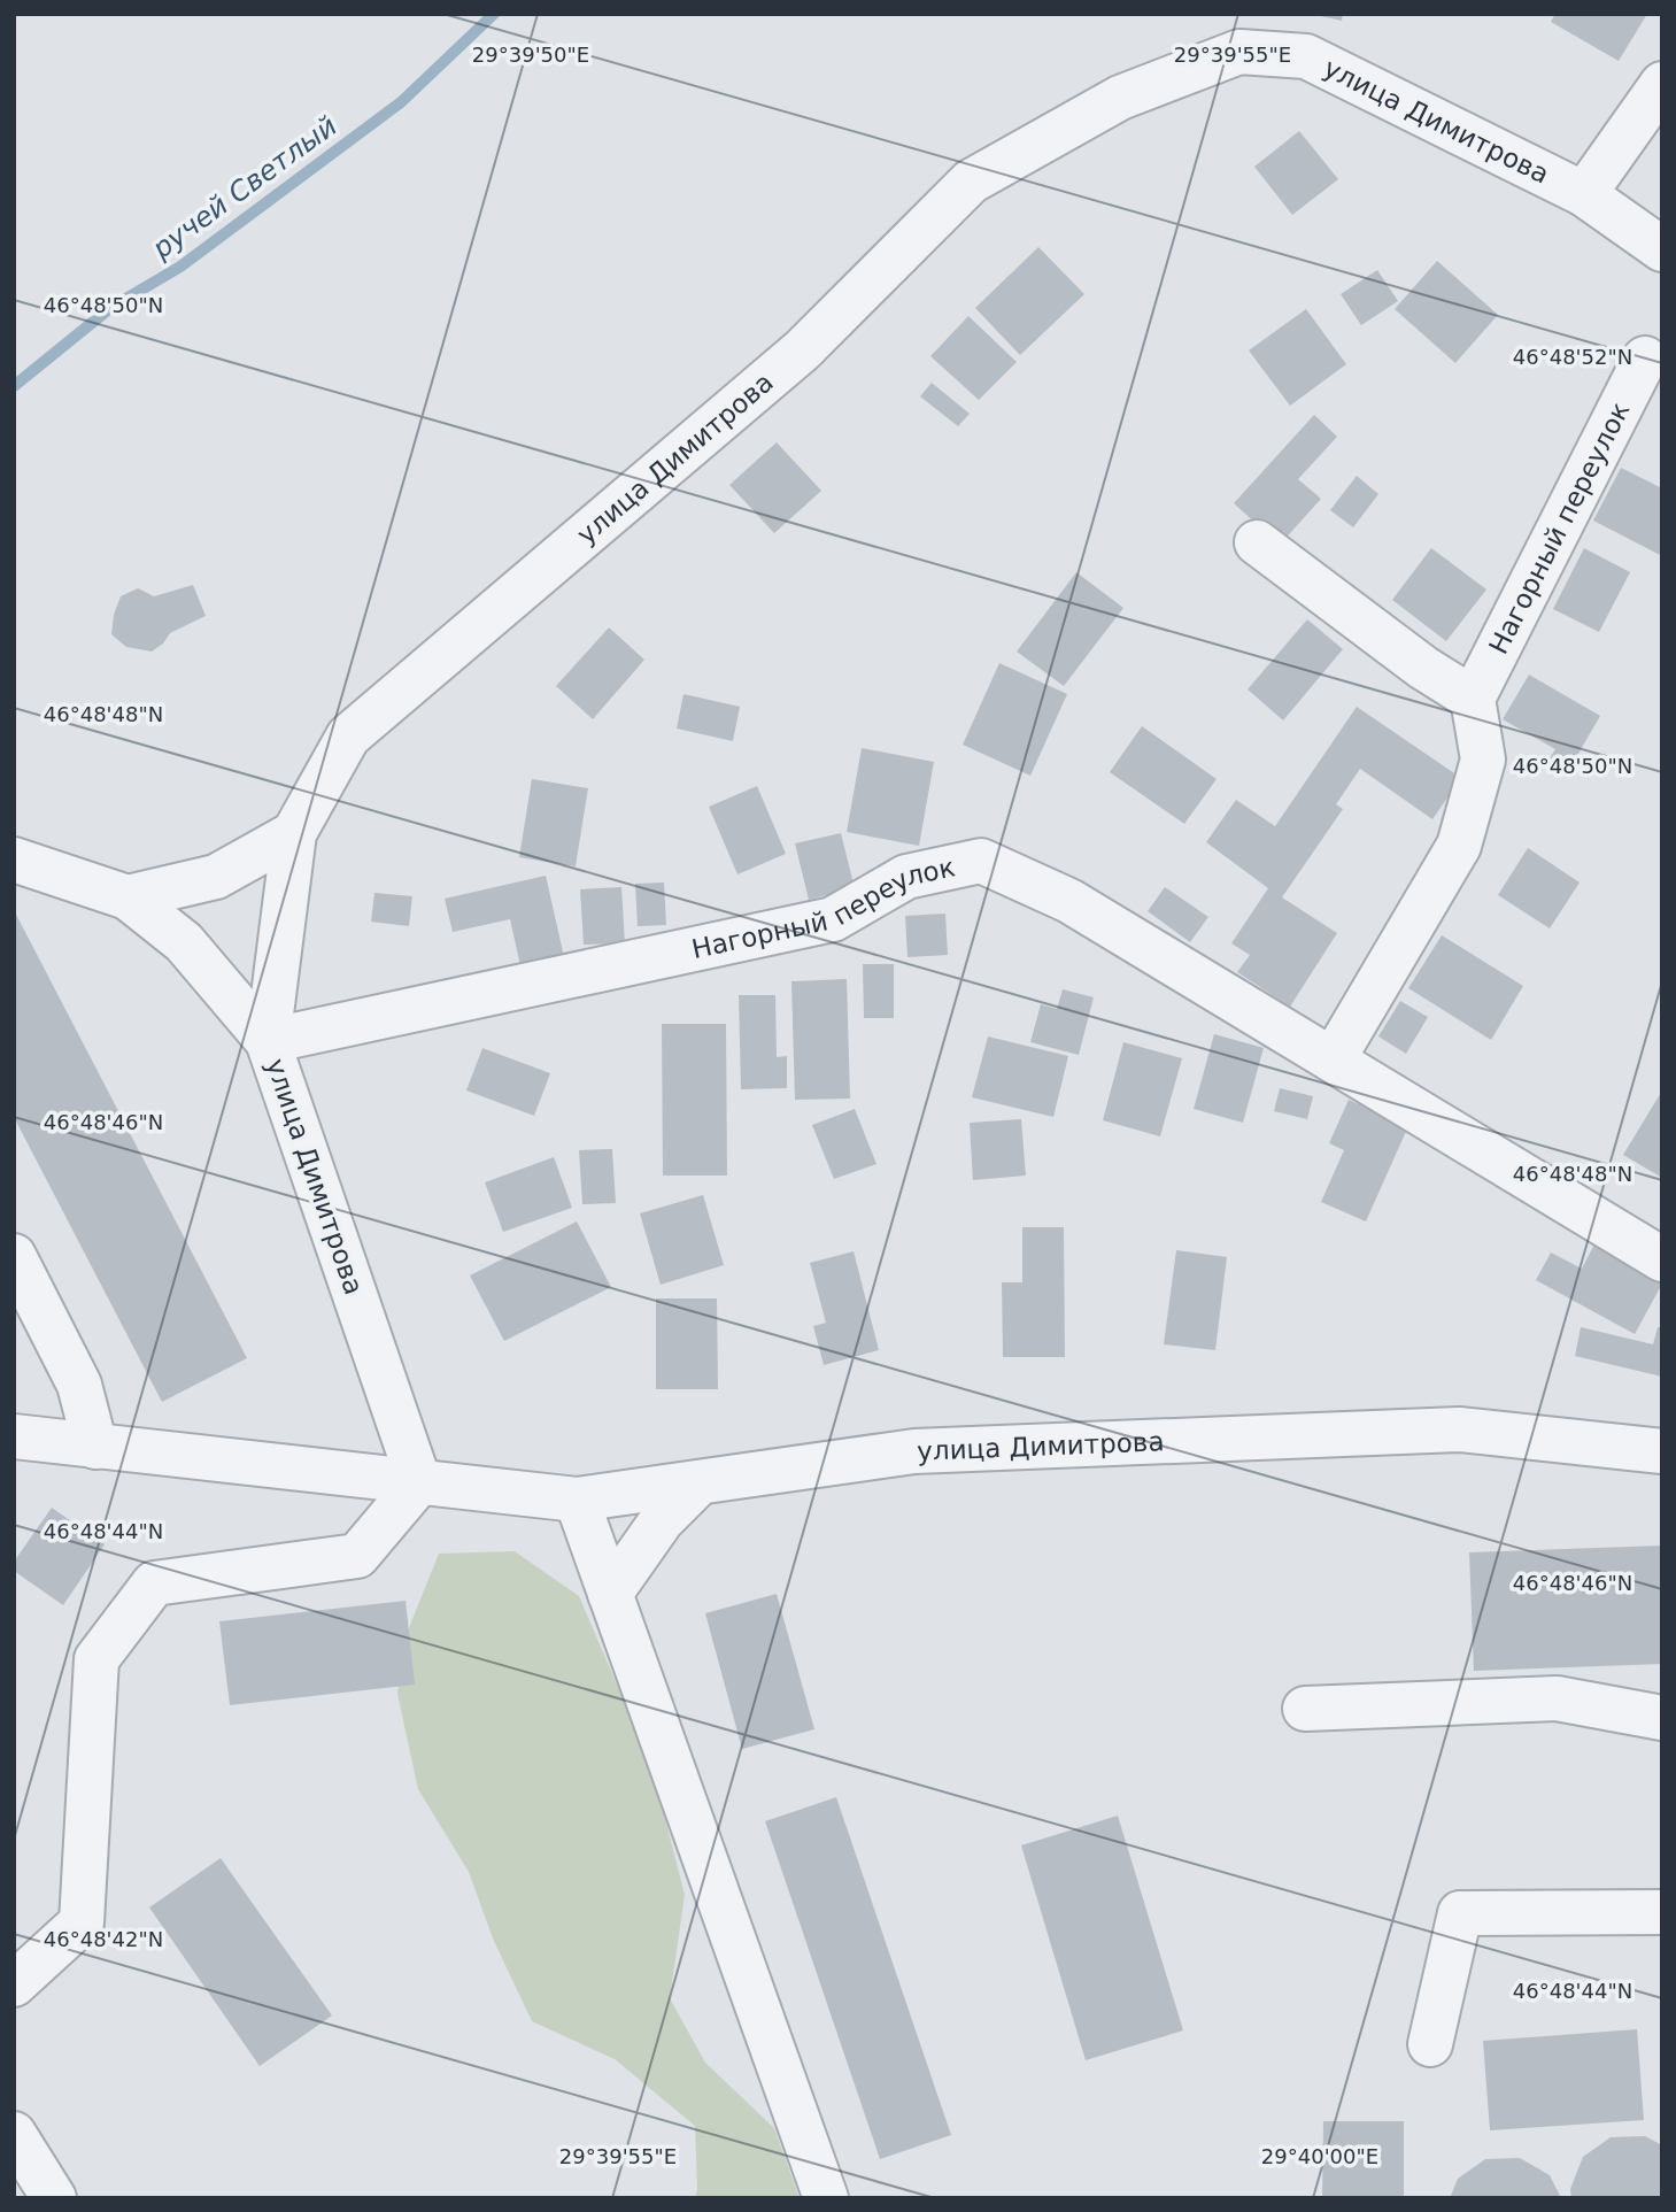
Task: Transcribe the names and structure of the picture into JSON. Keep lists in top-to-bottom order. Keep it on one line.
{"streets":{"street":["улица Димитрова","Нагорный переулок"]},"crossings":[["улица Димитрова","Нагорный переулок"]],"water":["ручей Светлый"],"coordinates":["29°39'50\"E","29°39'55\"E","46°48'50\"N","46°48'52\"N","46°48'48\"N","46°48'46\"N","46°48'44\"N","46°48'42\"N","29°40'00\"E"]}
